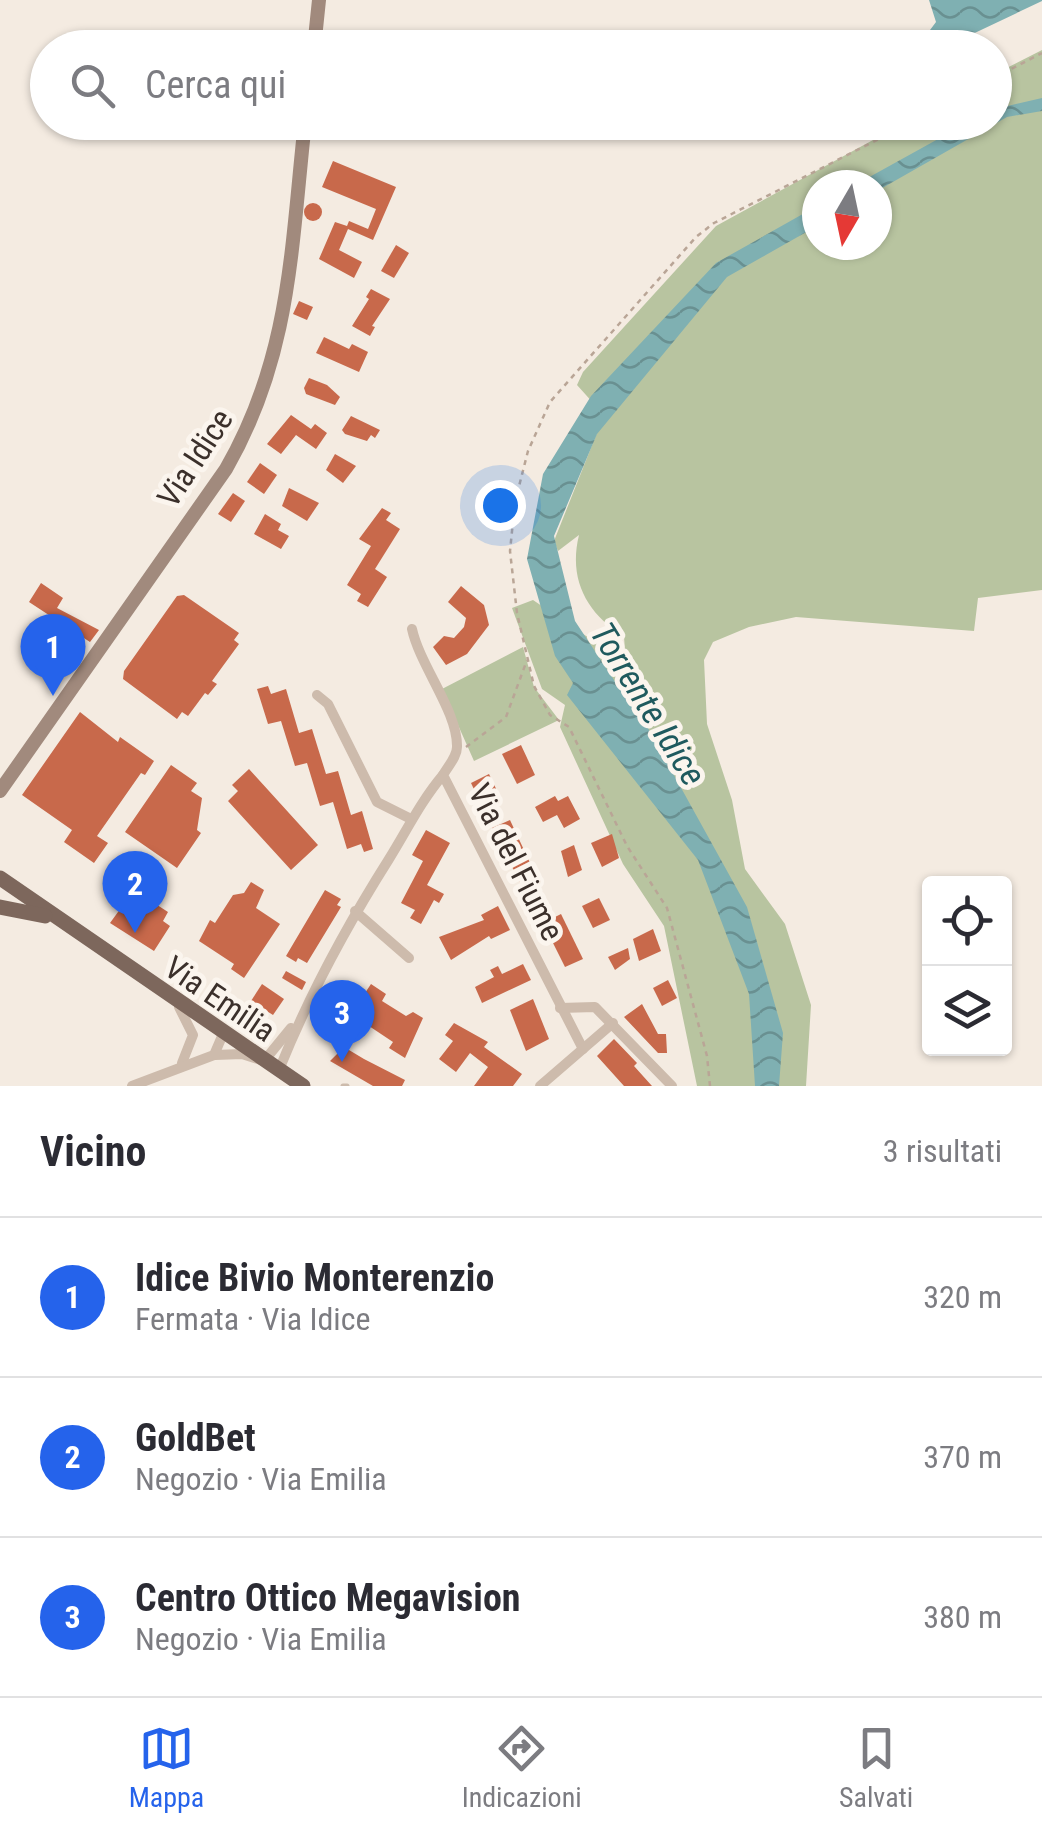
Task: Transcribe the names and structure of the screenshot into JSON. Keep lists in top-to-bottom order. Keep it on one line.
{"streets":{"main road":["Via Idice","Via Emilia"],"street":["Via del Fiume"]},"water":["Torrente Idice"],"north":"bottom","page":{"search":"Cerca qui","pins":["1","2","3"],"heading":["Vicino","3 risultati"],"list":[{"mark":"1","name":"Idice Bivio Monterenzio","note":"Fermata · Via Idice","value":"320 m"},{"mark":"2","name":"GoldBet","note":"Negozio · Via Emilia","value":"370 m"},{"mark":"3","name":"Centro Ottico Megavision","note":"Negozio · Via Emilia","value":"380 m"}],"nav":["Mappa","Indicazioni","Salvati"]}}
